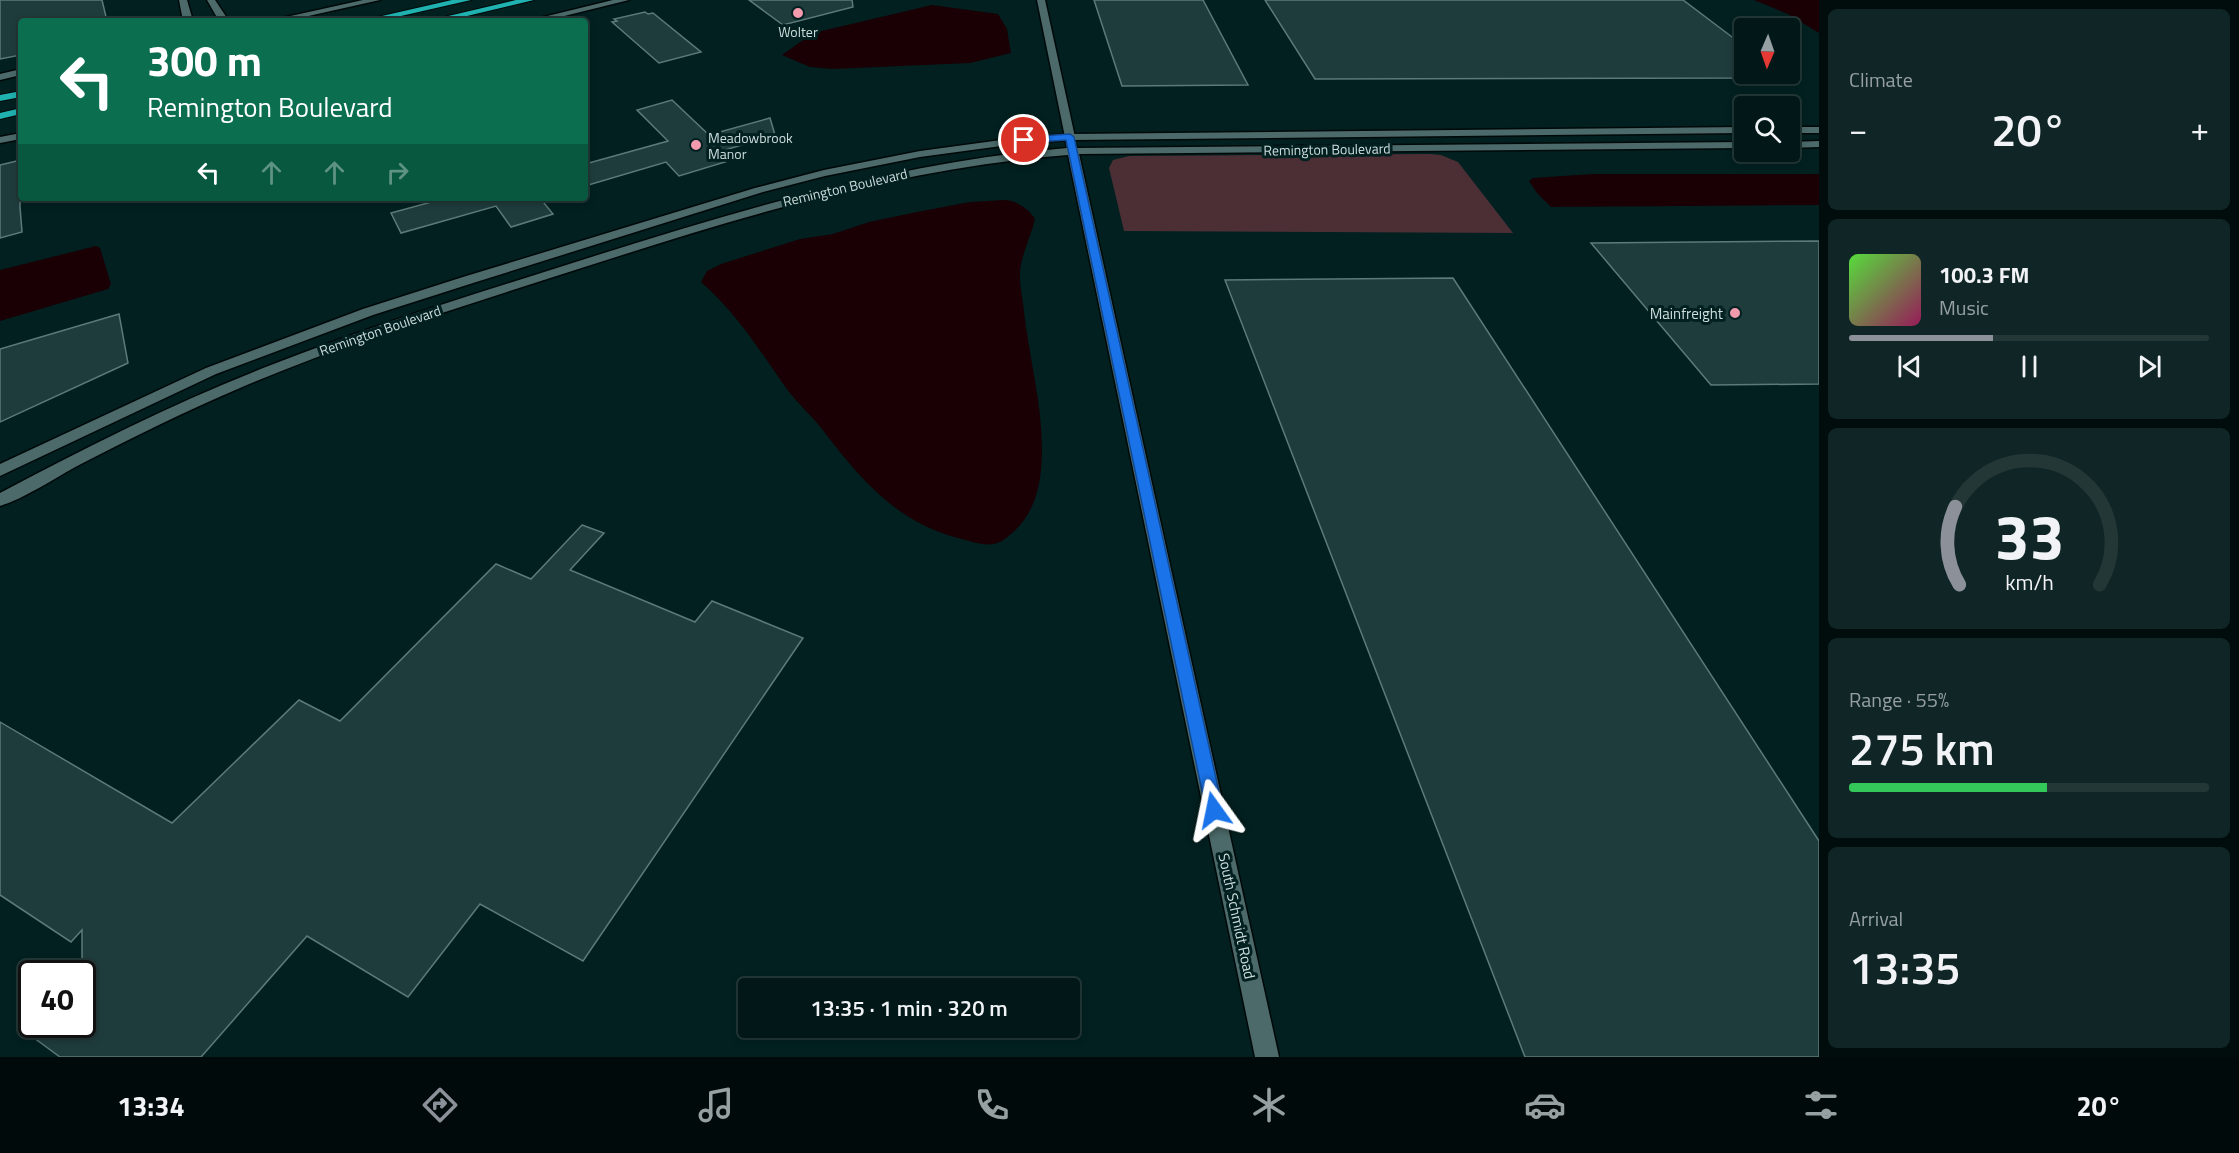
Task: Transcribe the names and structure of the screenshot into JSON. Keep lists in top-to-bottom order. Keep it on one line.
{"streets":{"street":["Remington Boulevard","South Schmidt Road"]},"crossings":[["Remington Boulevard","South Schmidt Road"]],"places":["Wolter","Meadowbrook Manor","Mainfreight"],"north":"bottom","page":{"tile":["Climate",["Range · 55%","275 km"],["Arrival","13:35"]],"turn":["300 m","Remington Boulevard"],"heat":["−","20°","+"],"song":["100.3 FM","Music"],"limit":"40","trip":"13:35 · 1 min · 320 m","tabs":["13:34","20°"],"gauge":["33","km/h"]}}
